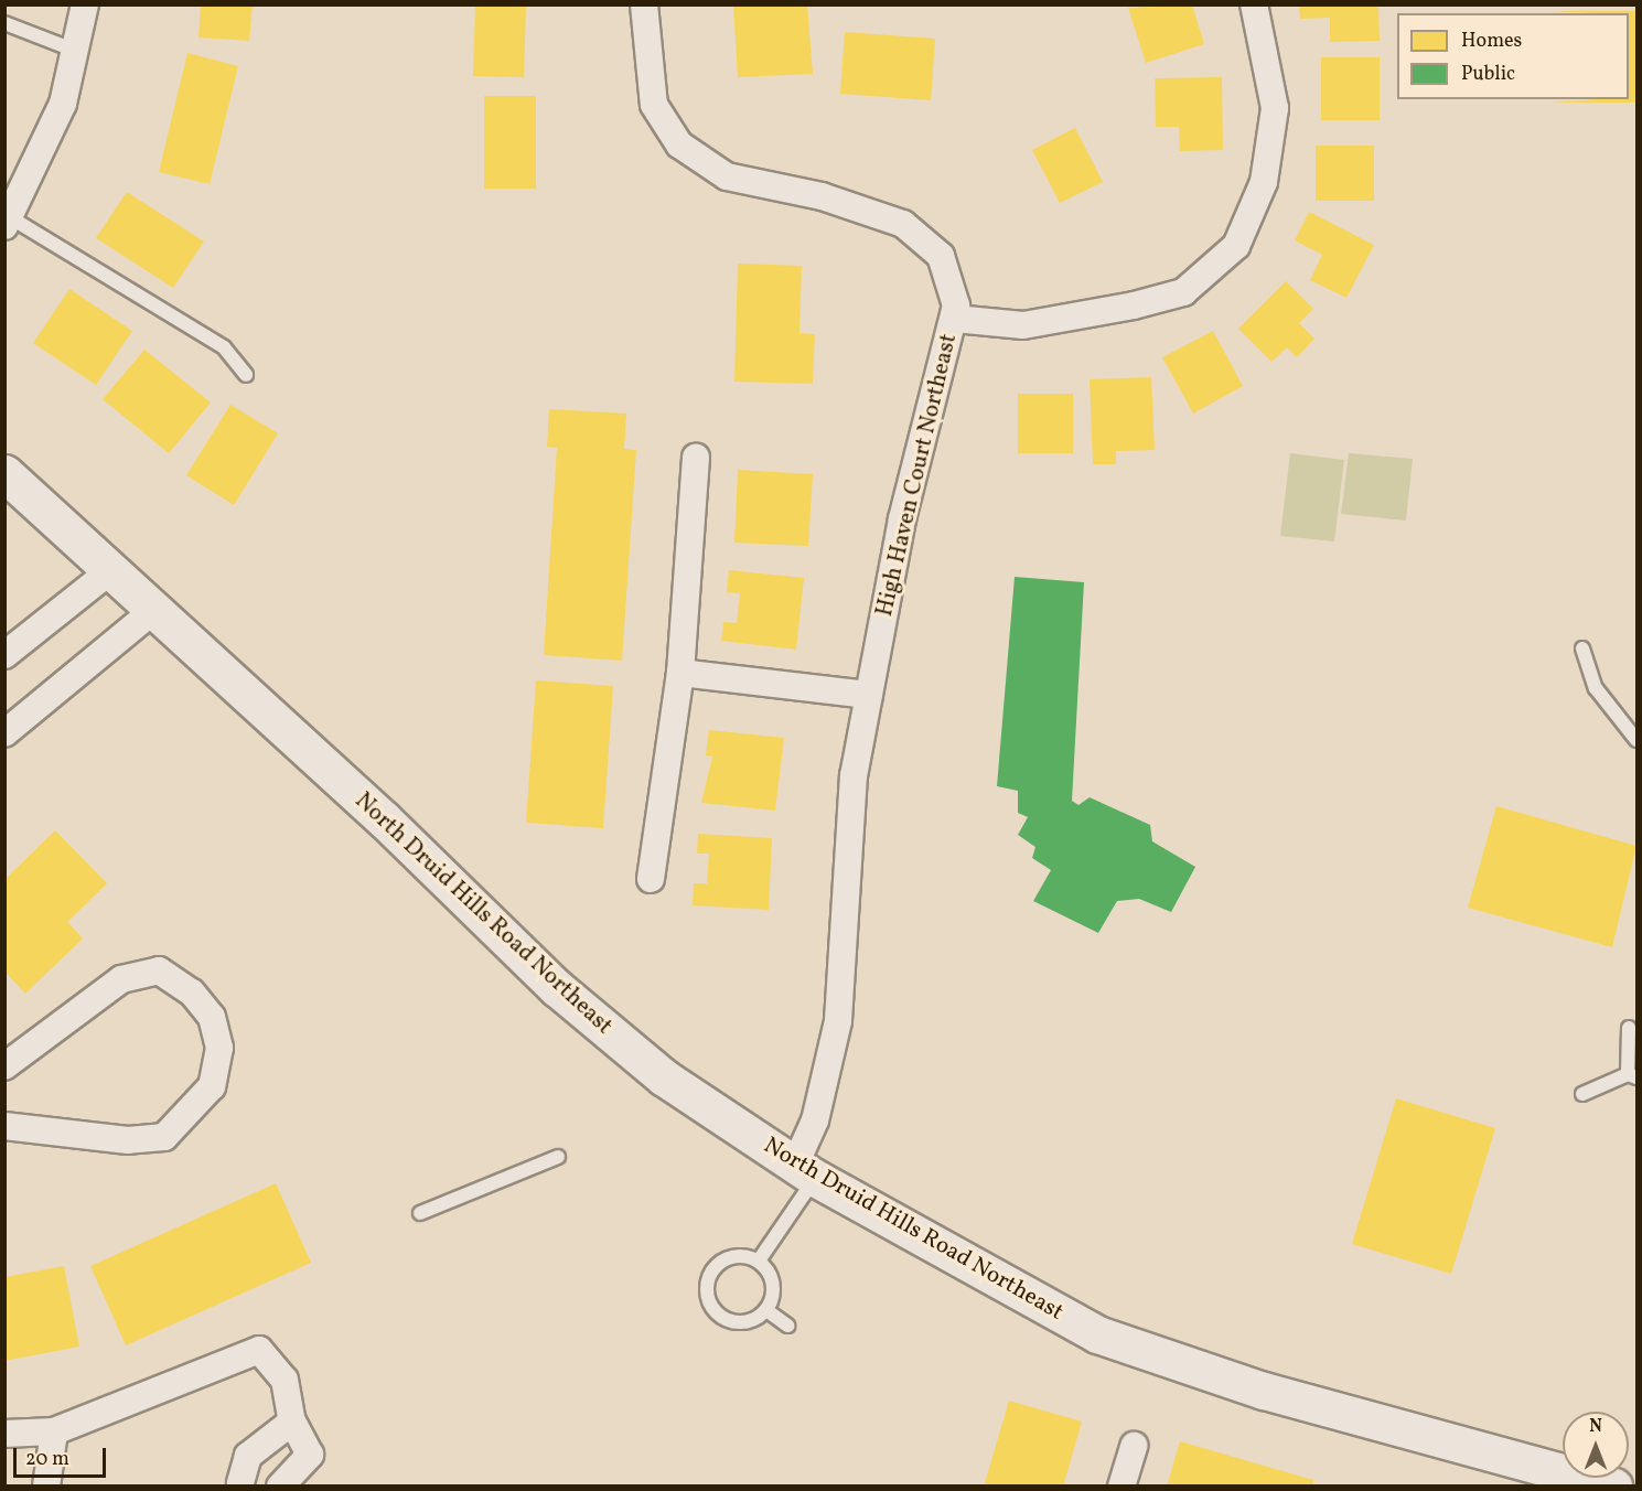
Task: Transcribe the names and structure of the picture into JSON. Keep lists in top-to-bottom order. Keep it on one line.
{"streets":{"main road":["North Druid Hills Road Northeast"],"street":["High Haven Court Northeast"]},"crossings":[["High Haven Court Northeast","North Druid Hills Road Northeast"]],"legend":["Homes","Public"],"scale_bar":"20 m","north":"top"}
